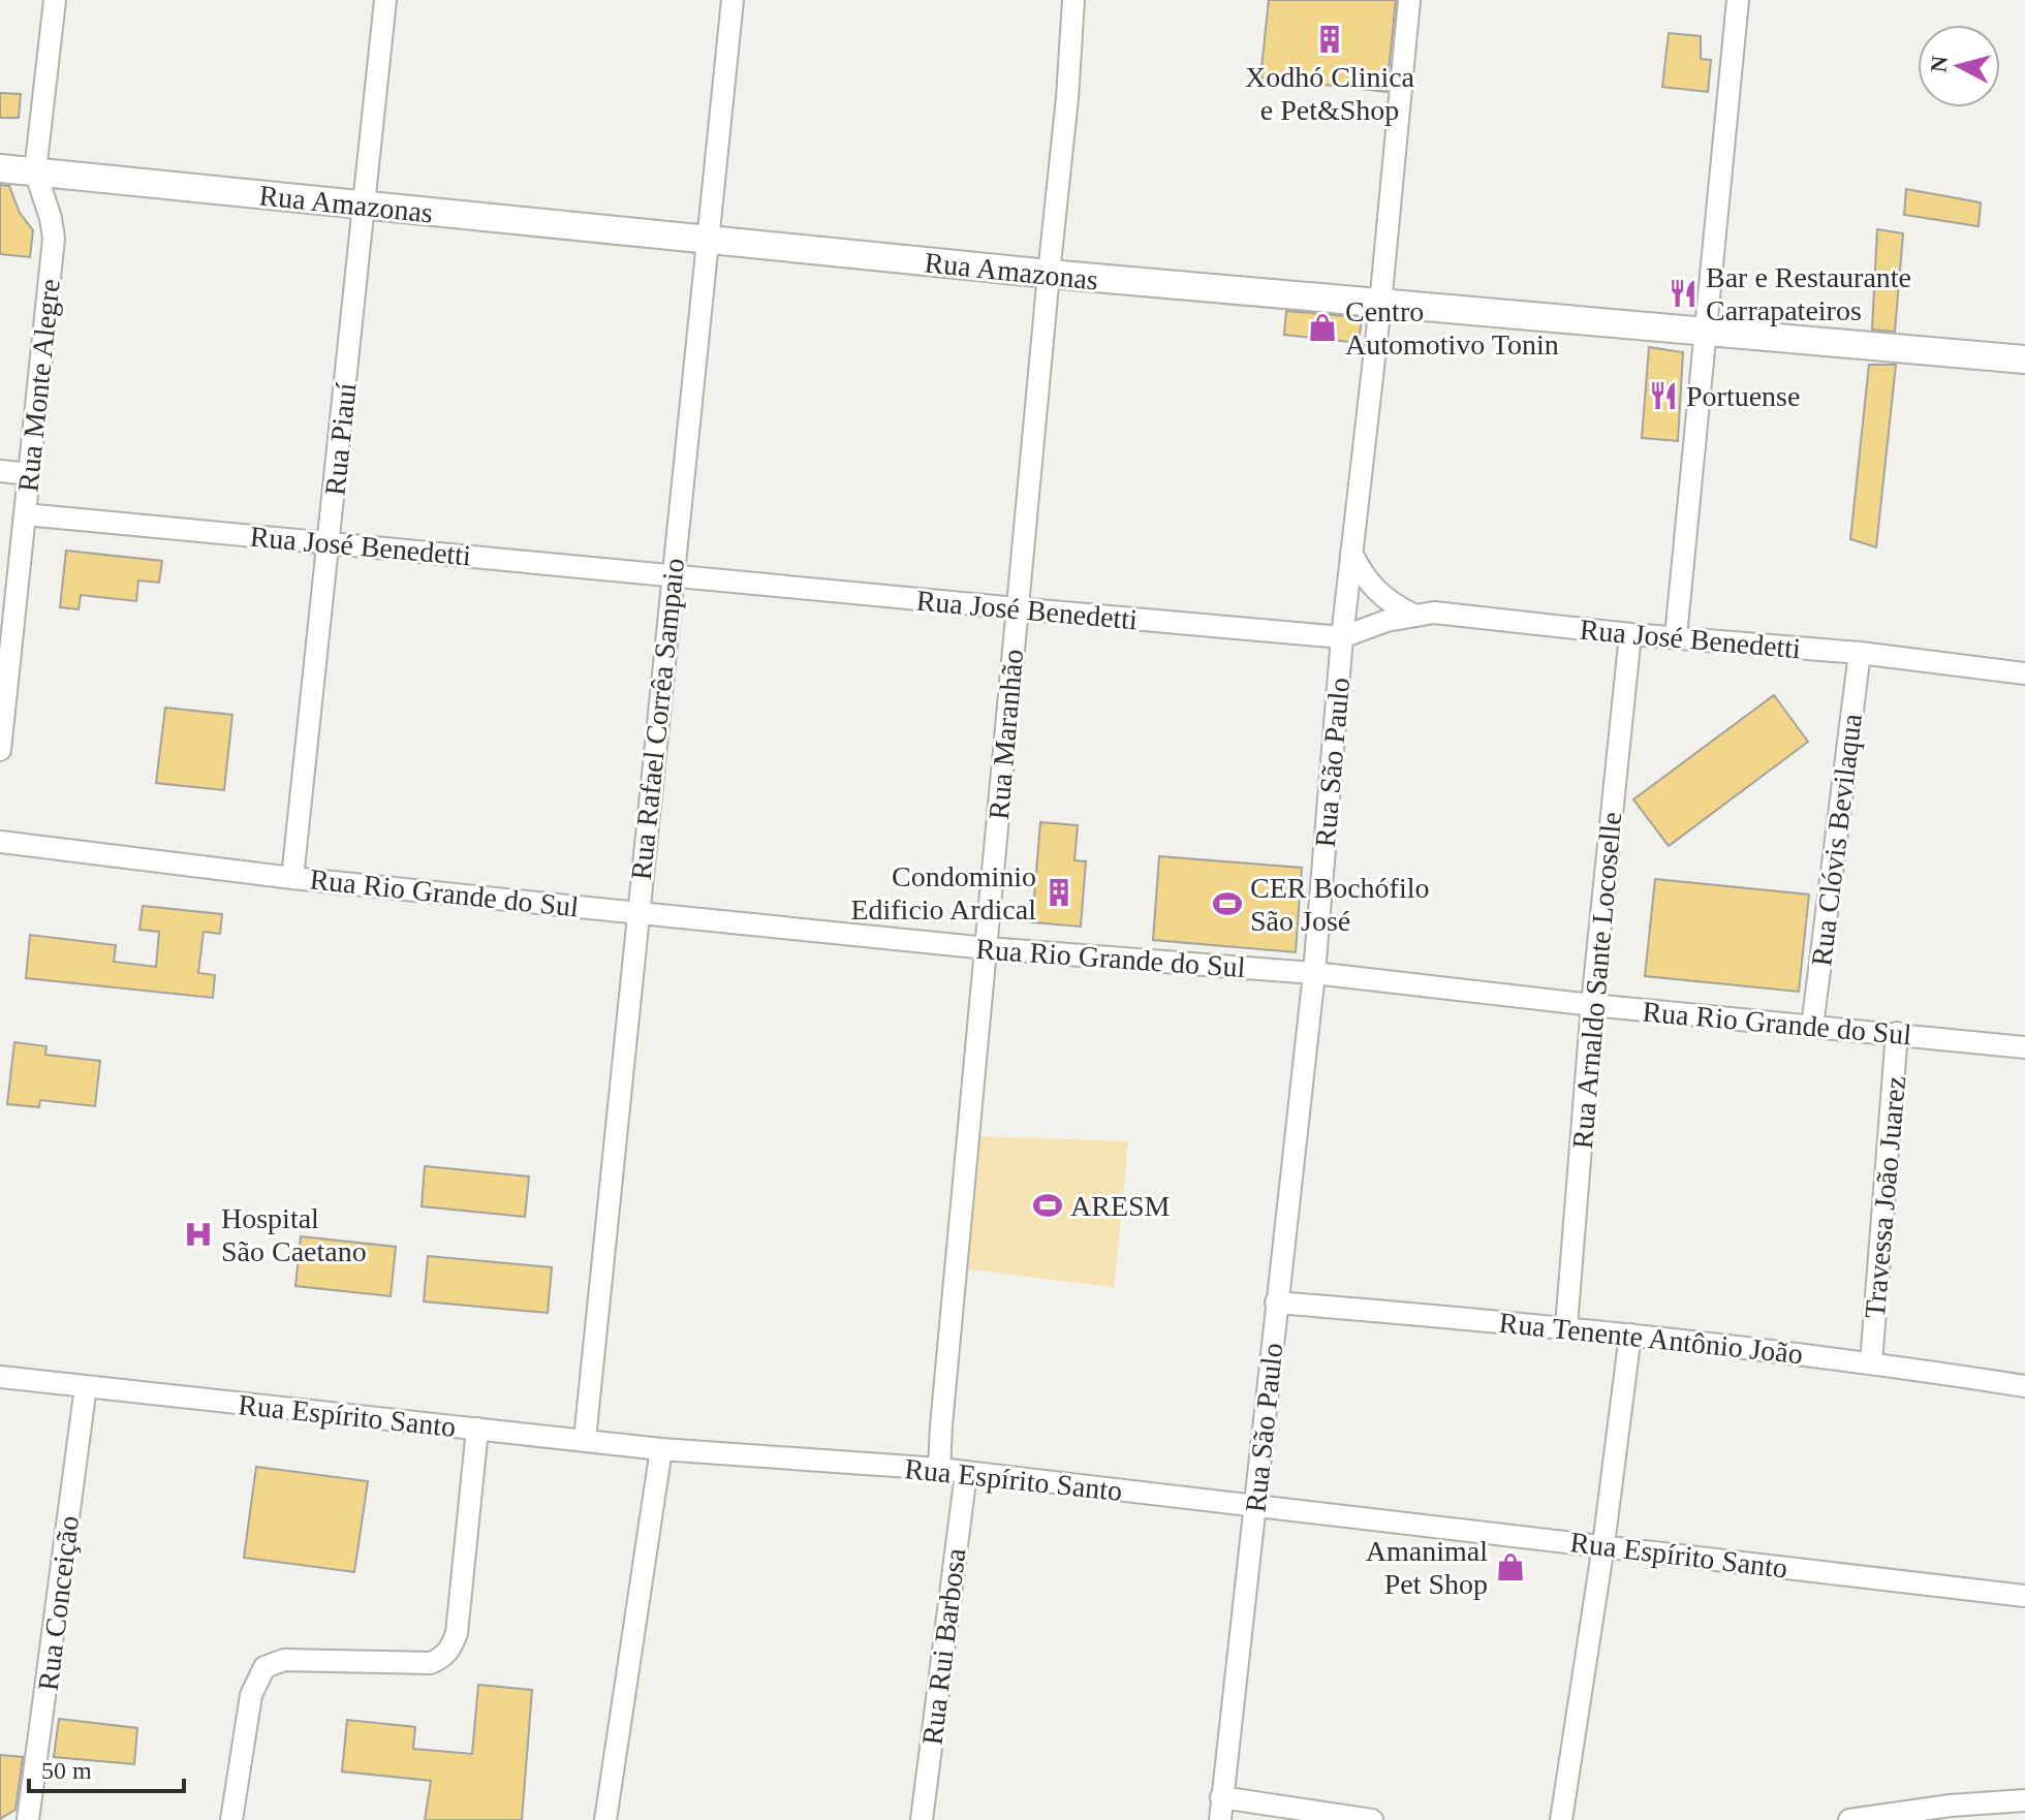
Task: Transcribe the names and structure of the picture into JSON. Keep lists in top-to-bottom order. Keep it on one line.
{"streets":{"main road":["Rua Amazonas"],"street":["Rua Monte Alegre","Rua Piauí","Rua José Benedetti","Rua Rafael Corrêa Sampaio","Rua Maranhão","Rua São Paulo","Rua Clóvis Bevilaqua","Rua Rio Grande do Sul","Rua Arnaldo Sante Locoselle","Travessa João Juarez","Rua Tenente Antônio João","Rua Espírito Santo","Rua Conceição","Rua Rui Barbosa"]},"crossings":[["Rua Amazonas","Rua Monte Alegre"],["Rua Amazonas","Rua Piauí"],["Rua Amazonas","Rua Rafael Corrêa Sampaio"],["Rua Amazonas","Rua Maranhão"],["Rua Amazonas","Rua São Paulo"],["Rua Monte Alegre","Rua José Benedetti"],["Rua Piauí","Rua José Benedetti"],["Rua Piauí","Rua Rio Grande do Sul"],["Rua José Benedetti","Rua Rafael Corrêa Sampaio"],["Rua José Benedetti","Rua Maranhão"],["Rua José Benedetti","Rua São Paulo"],["Rua José Benedetti","Rua Clóvis Bevilaqua"],["Rua José Benedetti","Rua Arnaldo Sante Locoselle"],["Rua Rafael Corrêa Sampaio","Rua Rio Grande do Sul"],["Rua Rafael Corrêa Sampaio","Rua Espírito Santo"],["Rua Maranhão","Rua Rio Grande do Sul"],["Rua Maranhão","Rua Espírito Santo"],["Rua São Paulo","Rua Rio Grande do Sul"],["Rua São Paulo","Rua Tenente Antônio João"],["Rua São Paulo","Rua Espírito Santo"],["Rua Clóvis Bevilaqua","Rua Rio Grande do Sul"],["Rua Rio Grande do Sul","Rua Arnaldo Sante Locoselle"],["Rua Rio Grande do Sul","Travessa João Juarez"],["Rua Arnaldo Sante Locoselle","Rua Tenente Antônio João"],["Travessa João Juarez","Rua Tenente Antônio João"],["Rua Espírito Santo","Rua Conceição"],["Rua Espírito Santo","Rua Rui Barbosa"]],"places":{"building":["Xodhó Clinica e Pet&Shop","Condominio Edificio Ardical"],"restaurant":["Bar e Restaurante Carrapateiros","Portuense"],"shop":["Centro Automotivo Tonin","Amanimal Pet Shop"],"sports":["CER Bochófilo São José","ARESM"],"hospital":["Hospital São Caetano"]},"scale_bar":"50 m","north":"left"}
